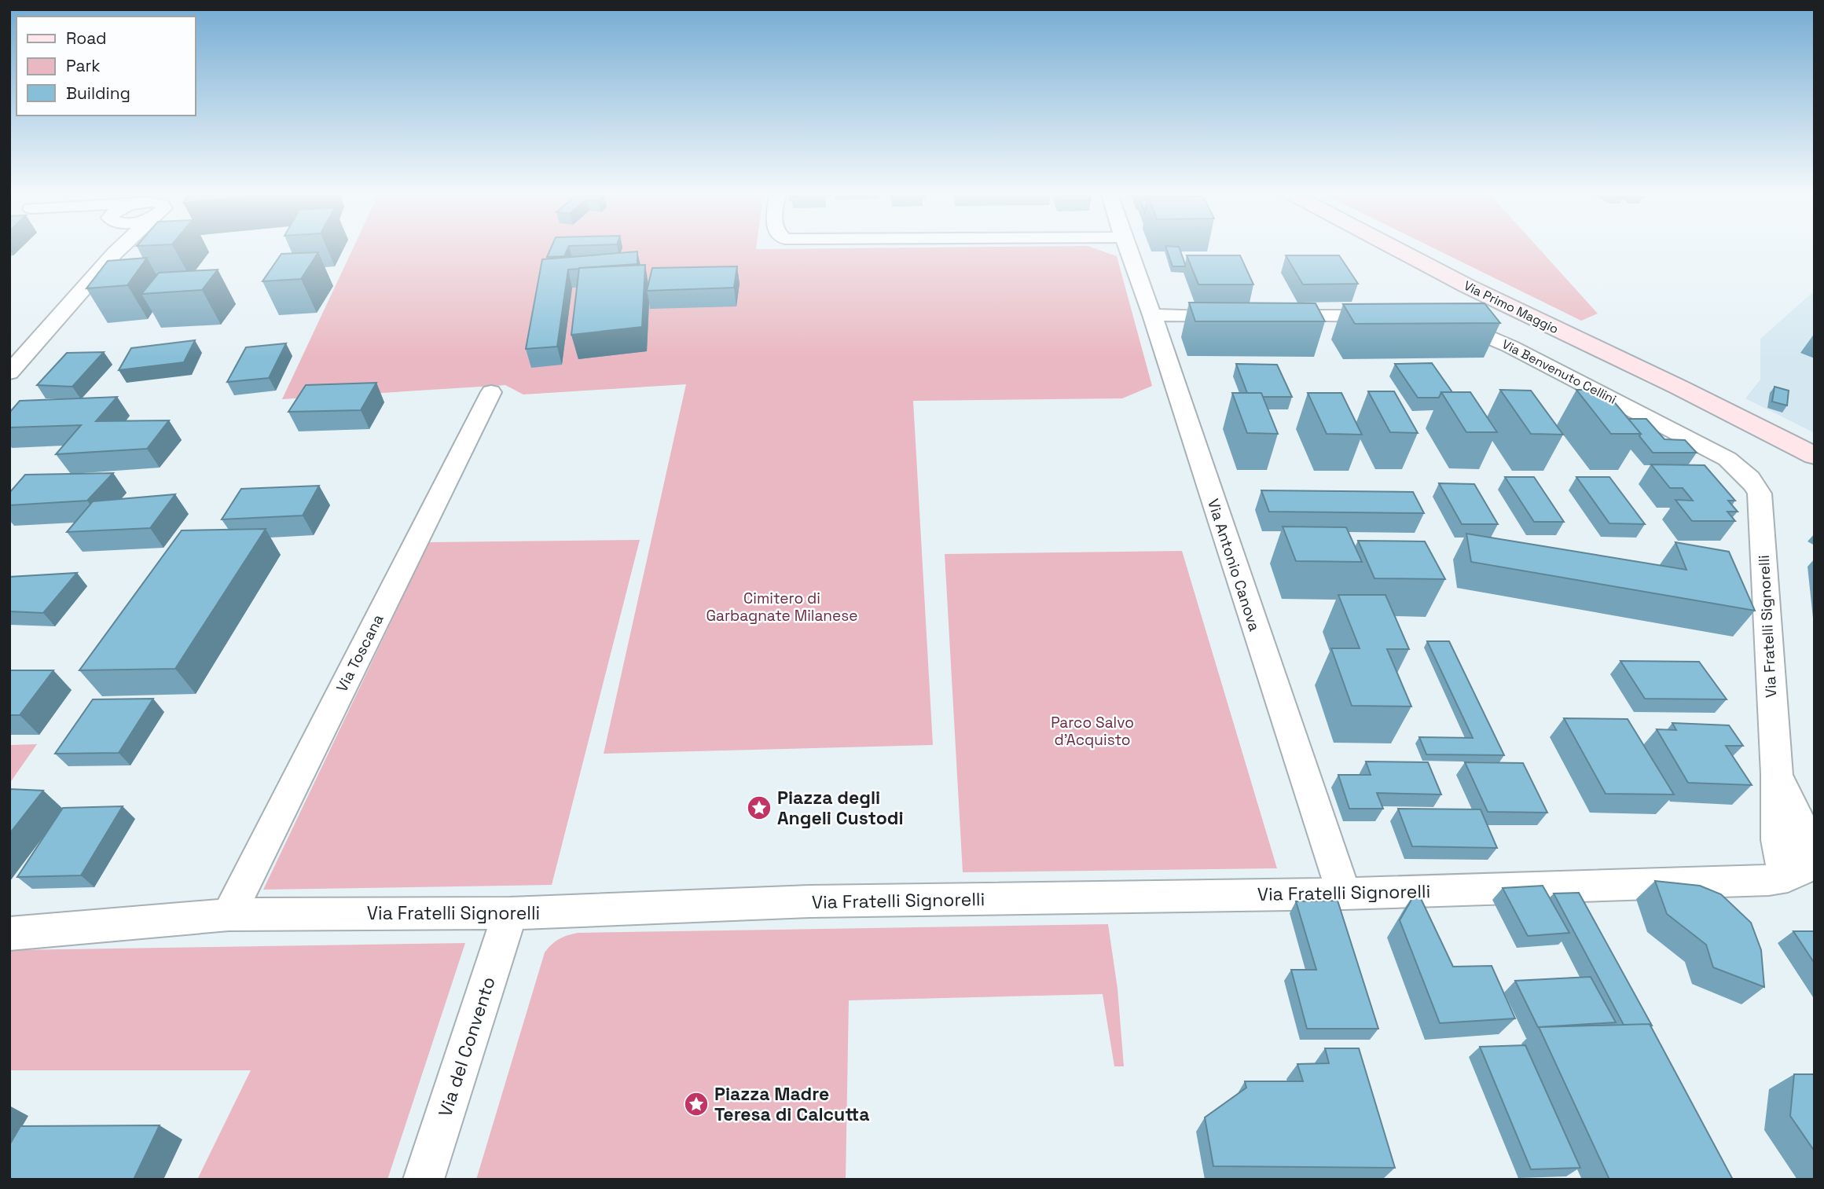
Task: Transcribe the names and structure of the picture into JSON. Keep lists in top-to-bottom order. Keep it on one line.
{"streets":{"street":["Via Primo Maggio","Via Benvenuto Cellini","Via Antonio Canova","Via Fratelli Signorelli","Via Toscana","Via del Convento"]},"crossings":[["Via Benvenuto Cellini","Via Fratelli Signorelli"],["Via Antonio Canova","Via Fratelli Signorelli"],["Via Fratelli Signorelli","Via Toscana"],["Via Fratelli Signorelli","Via del Convento"]],"parks":["Cimitero di Garbagnate Milanese","Parco Salvo d'Acquisto"],"places":{"place":["Piazza degli Angeli Custodi","Piazza Madre Teresa di Calcutta"]},"legend":["Road","Park","Building"]}
